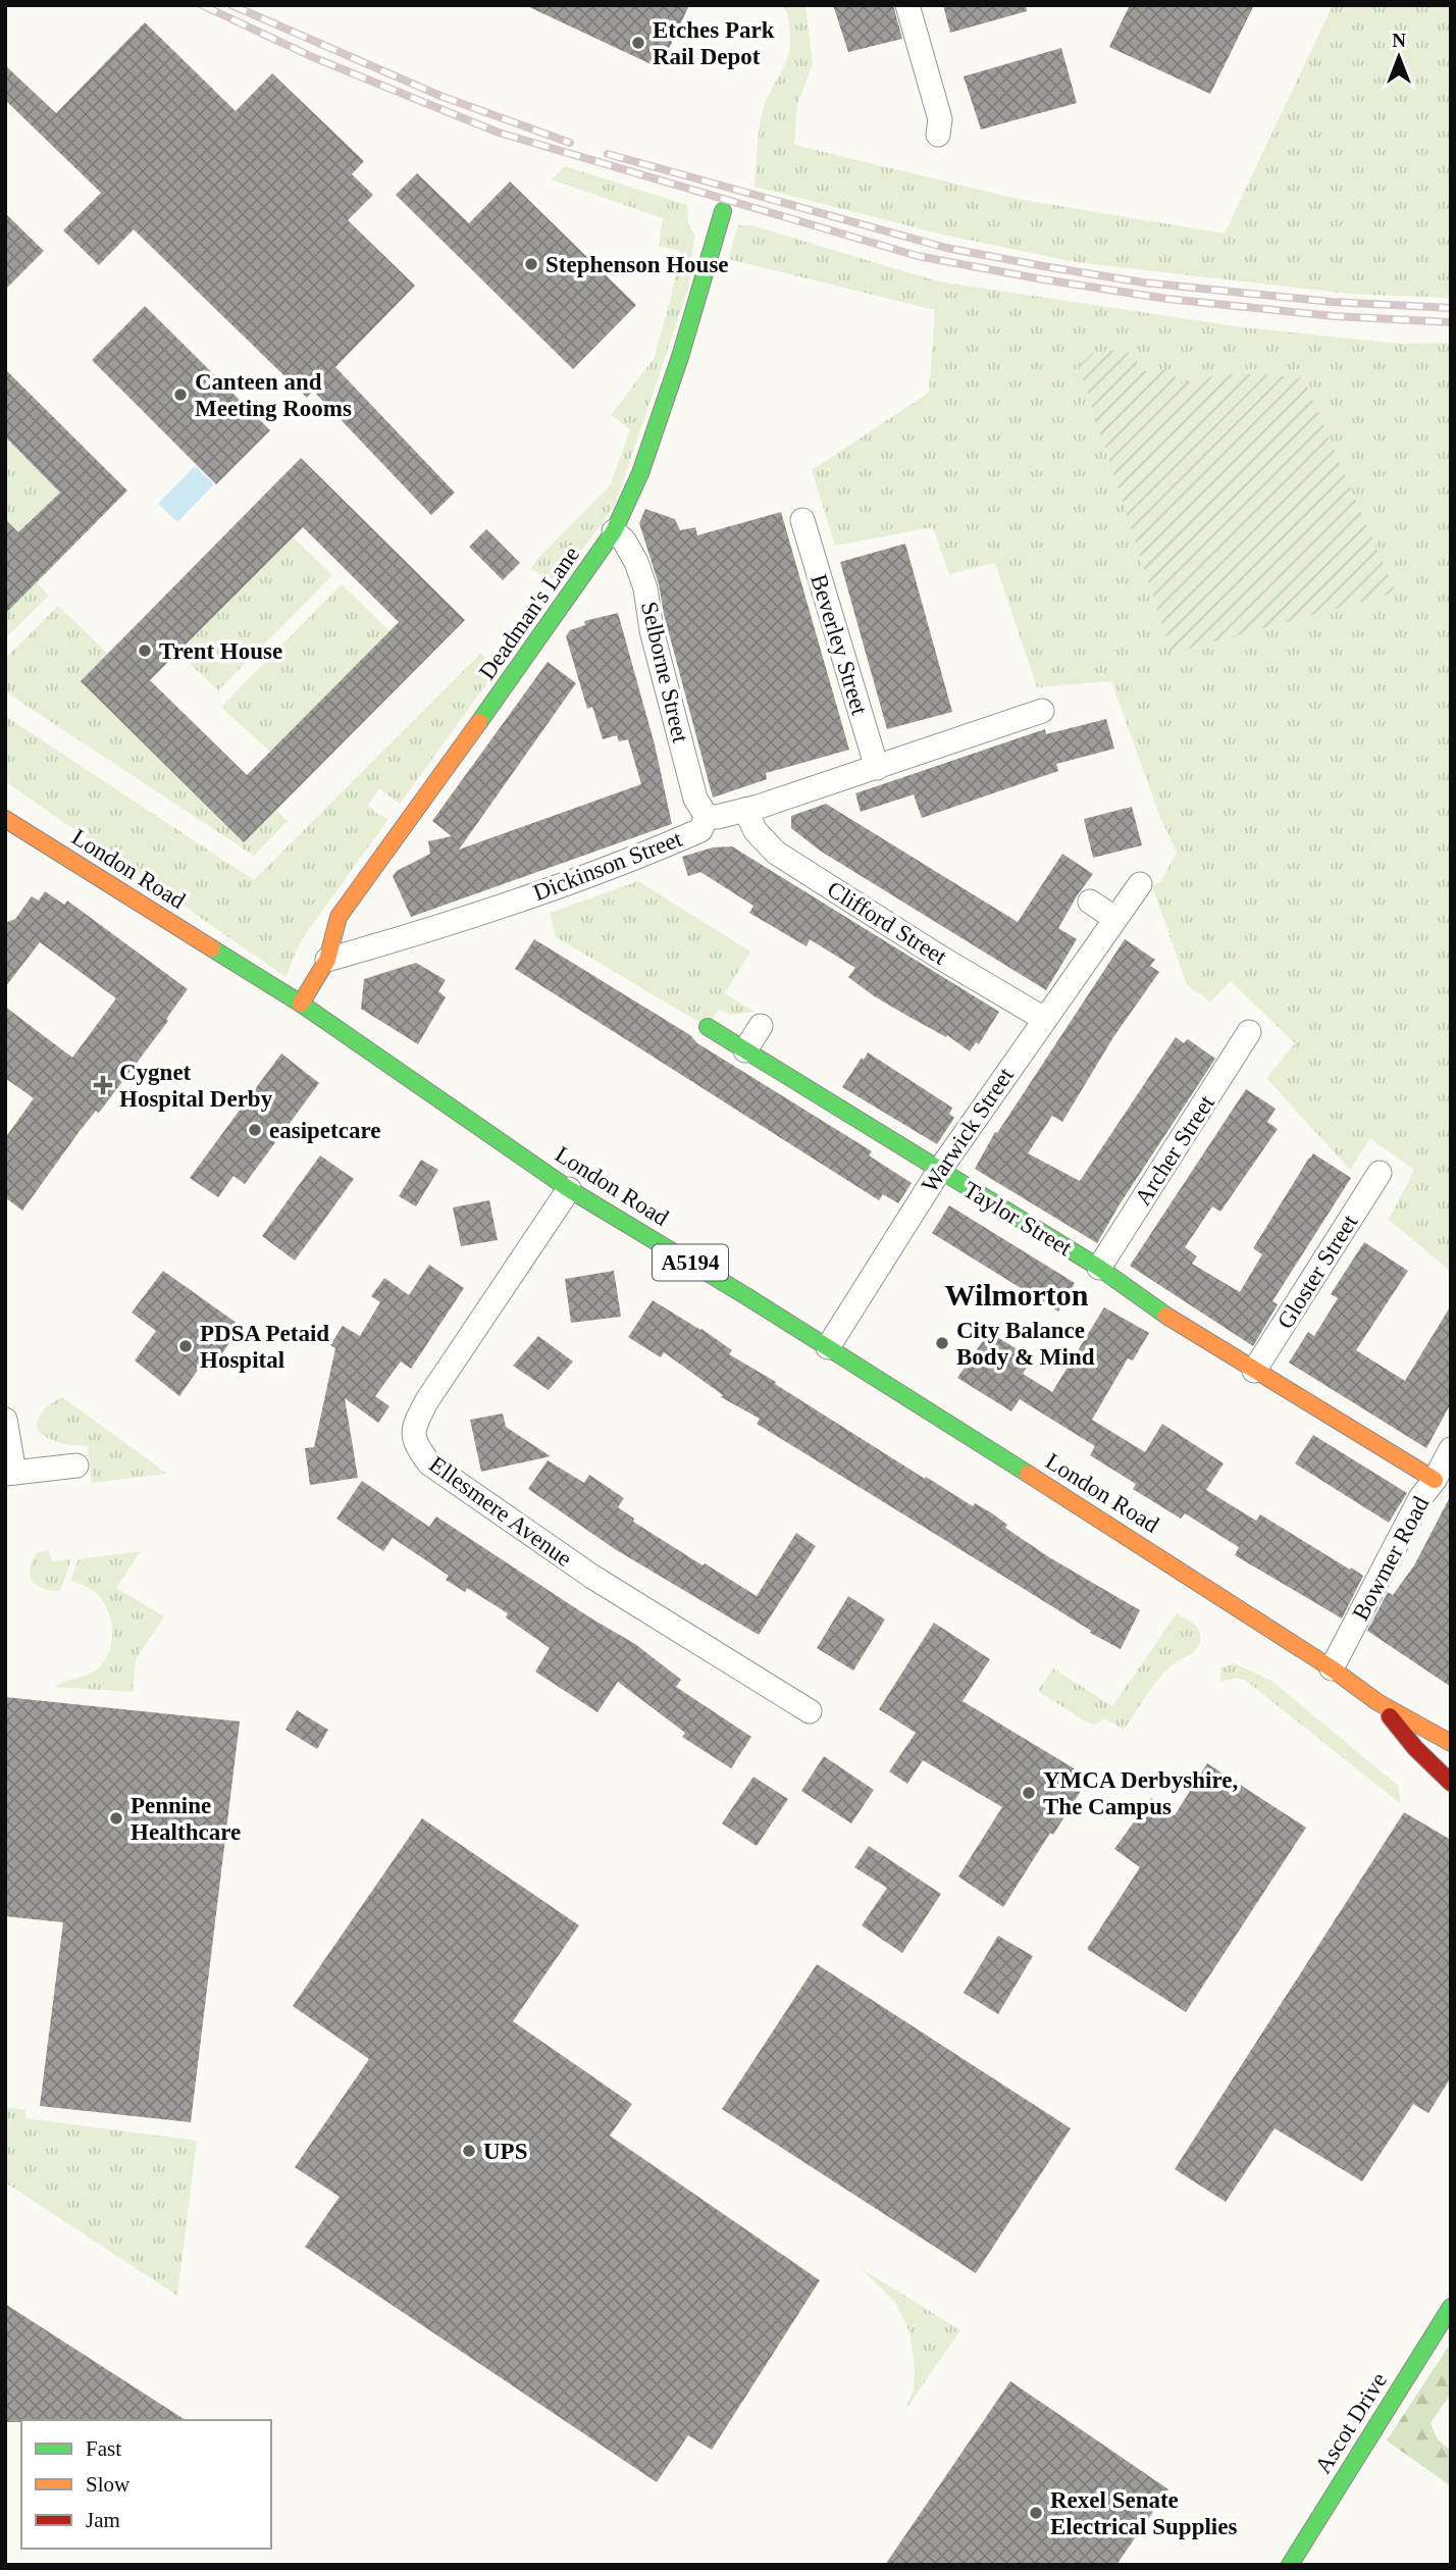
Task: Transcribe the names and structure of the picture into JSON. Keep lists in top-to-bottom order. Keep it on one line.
{"streets":{"street":["Deadman's Lane","Beverley Street","Selborne Street","Dickinson Street","London Road","Clifford Street","Warwick Street","Archer Street","Taylor Street","A5194","Gloster Street","Ellesmere Avenue","Bowmer Road","Ascot Drive"]},"crossings":[["Deadman's Lane","Selborne Street"],["Deadman's Lane","Dickinson Street"],["Deadman's Lane","London Road"],["Beverley Street","Dickinson Street"],["Selborne Street","Dickinson Street"],["Dickinson Street","Clifford Street"],["London Road","Warwick Street"],["London Road","Ellesmere Avenue"],["London Road","Bowmer Road"],["Clifford Street","Warwick Street"],["Warwick Street","Taylor Street"],["Archer Street","Taylor Street"],["Taylor Street","Gloster Street"],["Taylor Street","Bowmer Road"]],"districts":["Wilmorton"],"places":{"other":["Etches Park Rail Depot","Stephenson House","Canteen and Meeting Rooms","Trent House","easipetcare","City Balance Body & Mind","PDSA Petaid Hospital","YMCA Derbyshire, The Campus","Pennine Healthcare","UPS","Rexel Senate Electrical Supplies"],"health":["Cygnet Hospital Derby"]},"legend":["Fast","Slow","Jam"],"north":"top"}
